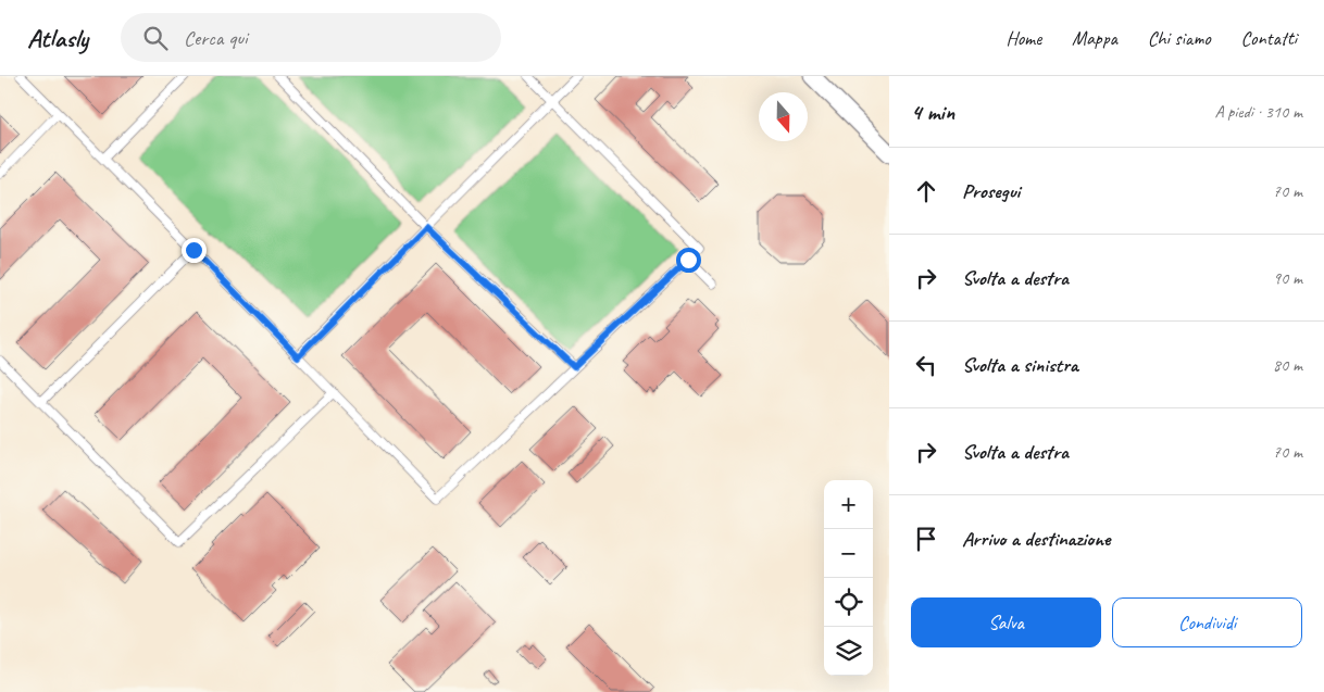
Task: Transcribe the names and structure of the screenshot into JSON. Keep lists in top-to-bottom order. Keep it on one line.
{"north":"bottom","page":{"header":"Atlasly","search":"Cerca qui","nav":["Home","Mappa","Chi siamo","Contatti"],"heading":["4 min","A piedi · 310 m"],"list":[["Prosegui","70 m"],["Svolta a destra","90 m"],["Svolta a sinistra","80 m"],["Svolta a destra","70 m"],"Arrivo a destinazione"],"map_buttons":["+","−"],"buttons":["Salva","Condividi"]}}
